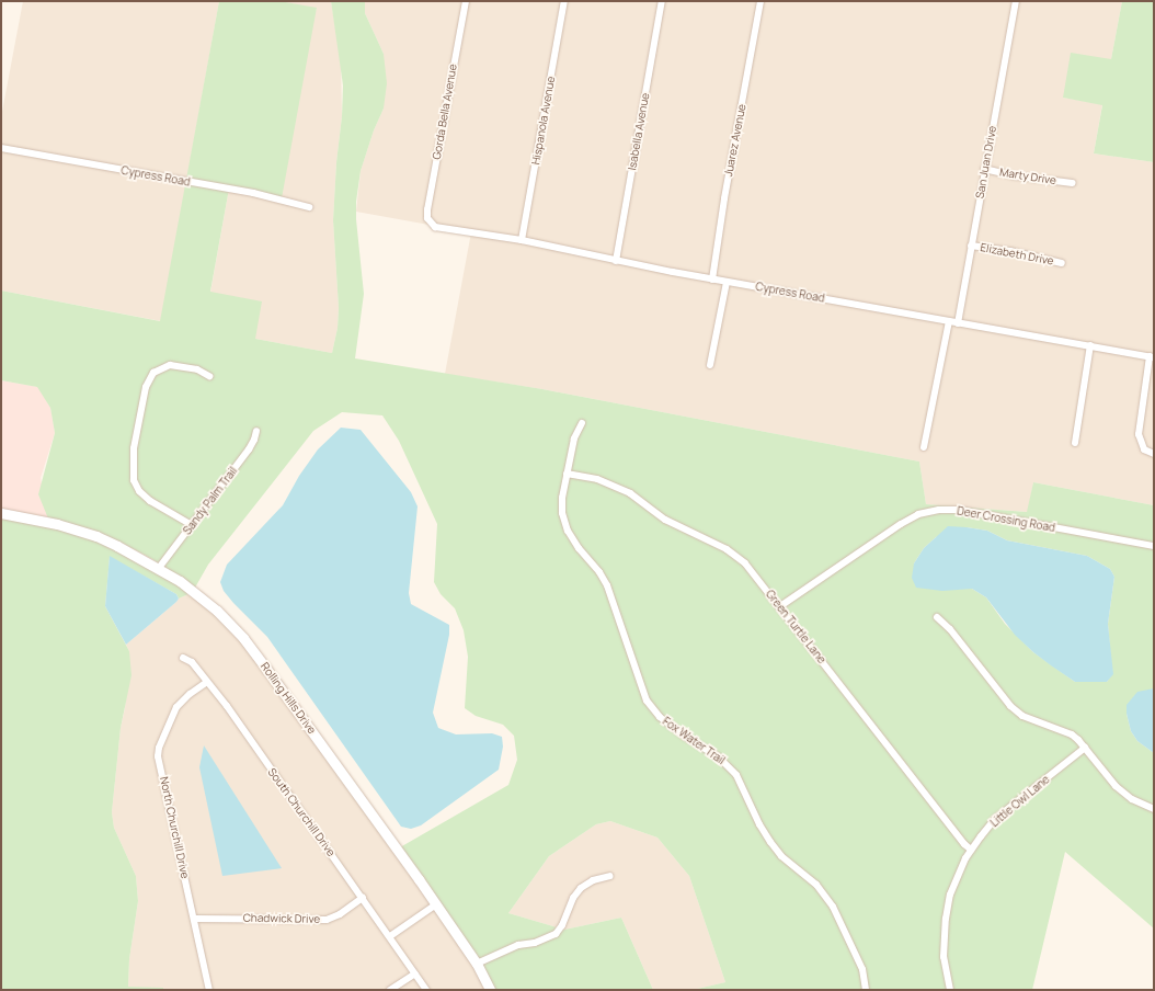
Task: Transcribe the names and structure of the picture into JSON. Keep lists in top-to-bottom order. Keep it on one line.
{"streets":{"street":["Gorda Bella Avenue","Hispanola Avenue","Isabella Avenue","Juarez Avenue","San Juan Drive","Cypress Road","Marty Drive","Elizabeth Drive","Sandy Palm Trail","Deer Crossing Road","Green Turtle Lane","Rolling Hills Drive","Fox Water Trail","Little Owl Lane","South Churchill Drive","North Churchill Drive","Chadwick Drive"]},"crossings":[["Gorda Bella Avenue","Cypress Road"],["Hispanola Avenue","Cypress Road"],["Isabella Avenue","Cypress Road"],["Juarez Avenue","Cypress Road"],["San Juan Drive","Cypress Road"],["San Juan Drive","Marty Drive"],["San Juan Drive","Elizabeth Drive"],["Sandy Palm Trail","Rolling Hills Drive"],["Deer Crossing Road","Green Turtle Lane"],["Green Turtle Lane","Fox Water Trail"],["Green Turtle Lane","Little Owl Lane"],["South Churchill Drive","North Churchill Drive"],["South Churchill Drive","Chadwick Drive"],["North Churchill Drive","Chadwick Drive"]]}
